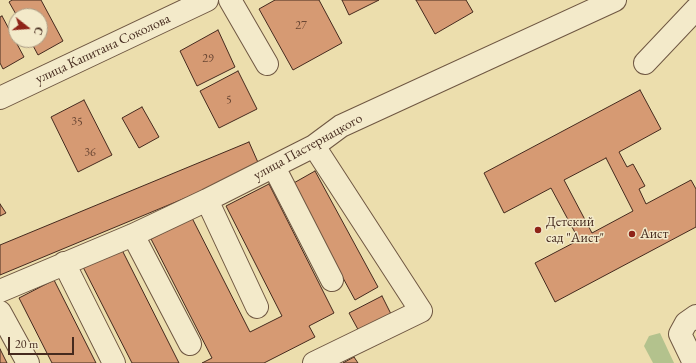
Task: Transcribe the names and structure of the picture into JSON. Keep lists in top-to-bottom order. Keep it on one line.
{"streets":{"street":["улица Капитана Соколова","улица Пастернацкого"]},"places":["Детский сад \"Аист\"","Аист"],"house_numbers":["27","29","5","35","36"],"scale_bar":"20 m","north":"right"}
